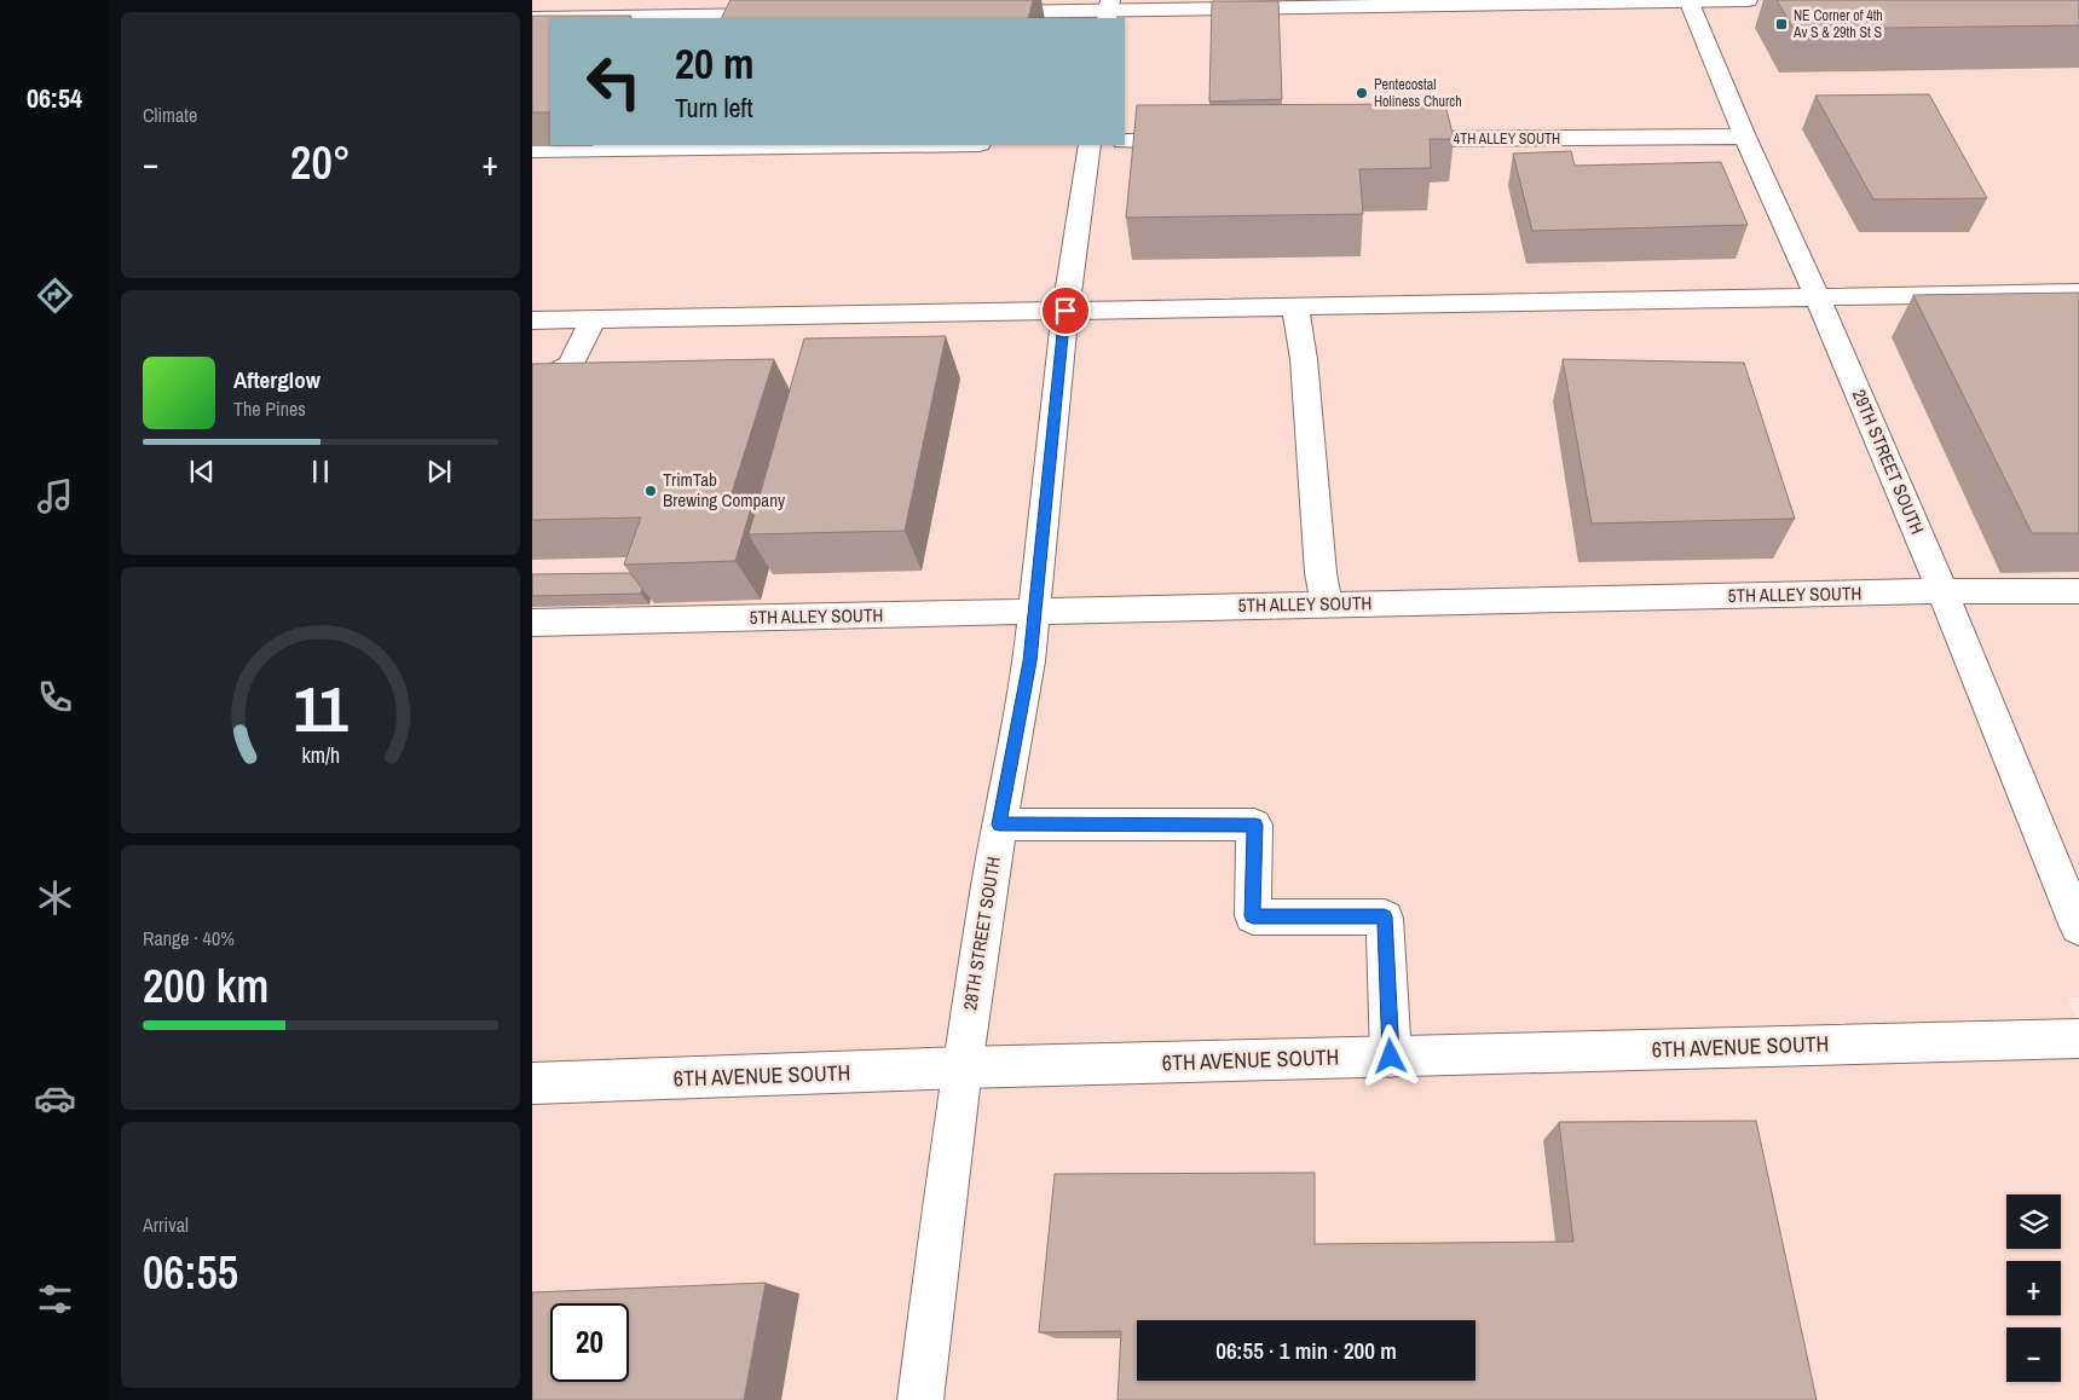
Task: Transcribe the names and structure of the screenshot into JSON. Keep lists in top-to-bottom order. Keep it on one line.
{"streets":{"street":["4TH ALLEY SOUTH","29TH STREET SOUTH","5TH ALLEY SOUTH","28TH STREET SOUTH","6TH AVENUE SOUTH"]},"crossings":[["4TH ALLEY SOUTH","29TH STREET SOUTH"],["29TH STREET SOUTH","5TH ALLEY SOUTH"],["5TH ALLEY SOUTH","28TH STREET SOUTH"],["28TH STREET SOUTH","6TH AVENUE SOUTH"]],"places":{"transit":["NE Corner of 4th Av S & 29th St S"],"other":["Pentecostal Holiness Church","TrimTab Brewing Company"]},"page":{"tabs":"06:54","tile":["Climate",["Range · 40%","200 km"],["Arrival","06:55"]],"turn":["20 m","Turn left"],"heat":["−","20°","+"],"song":["Afterglow","The Pines"],"map_buttons":["+","−"],"limit":"20","trip":"06:55 · 1 min · 200 m","gauge":["11","km/h"]}}
